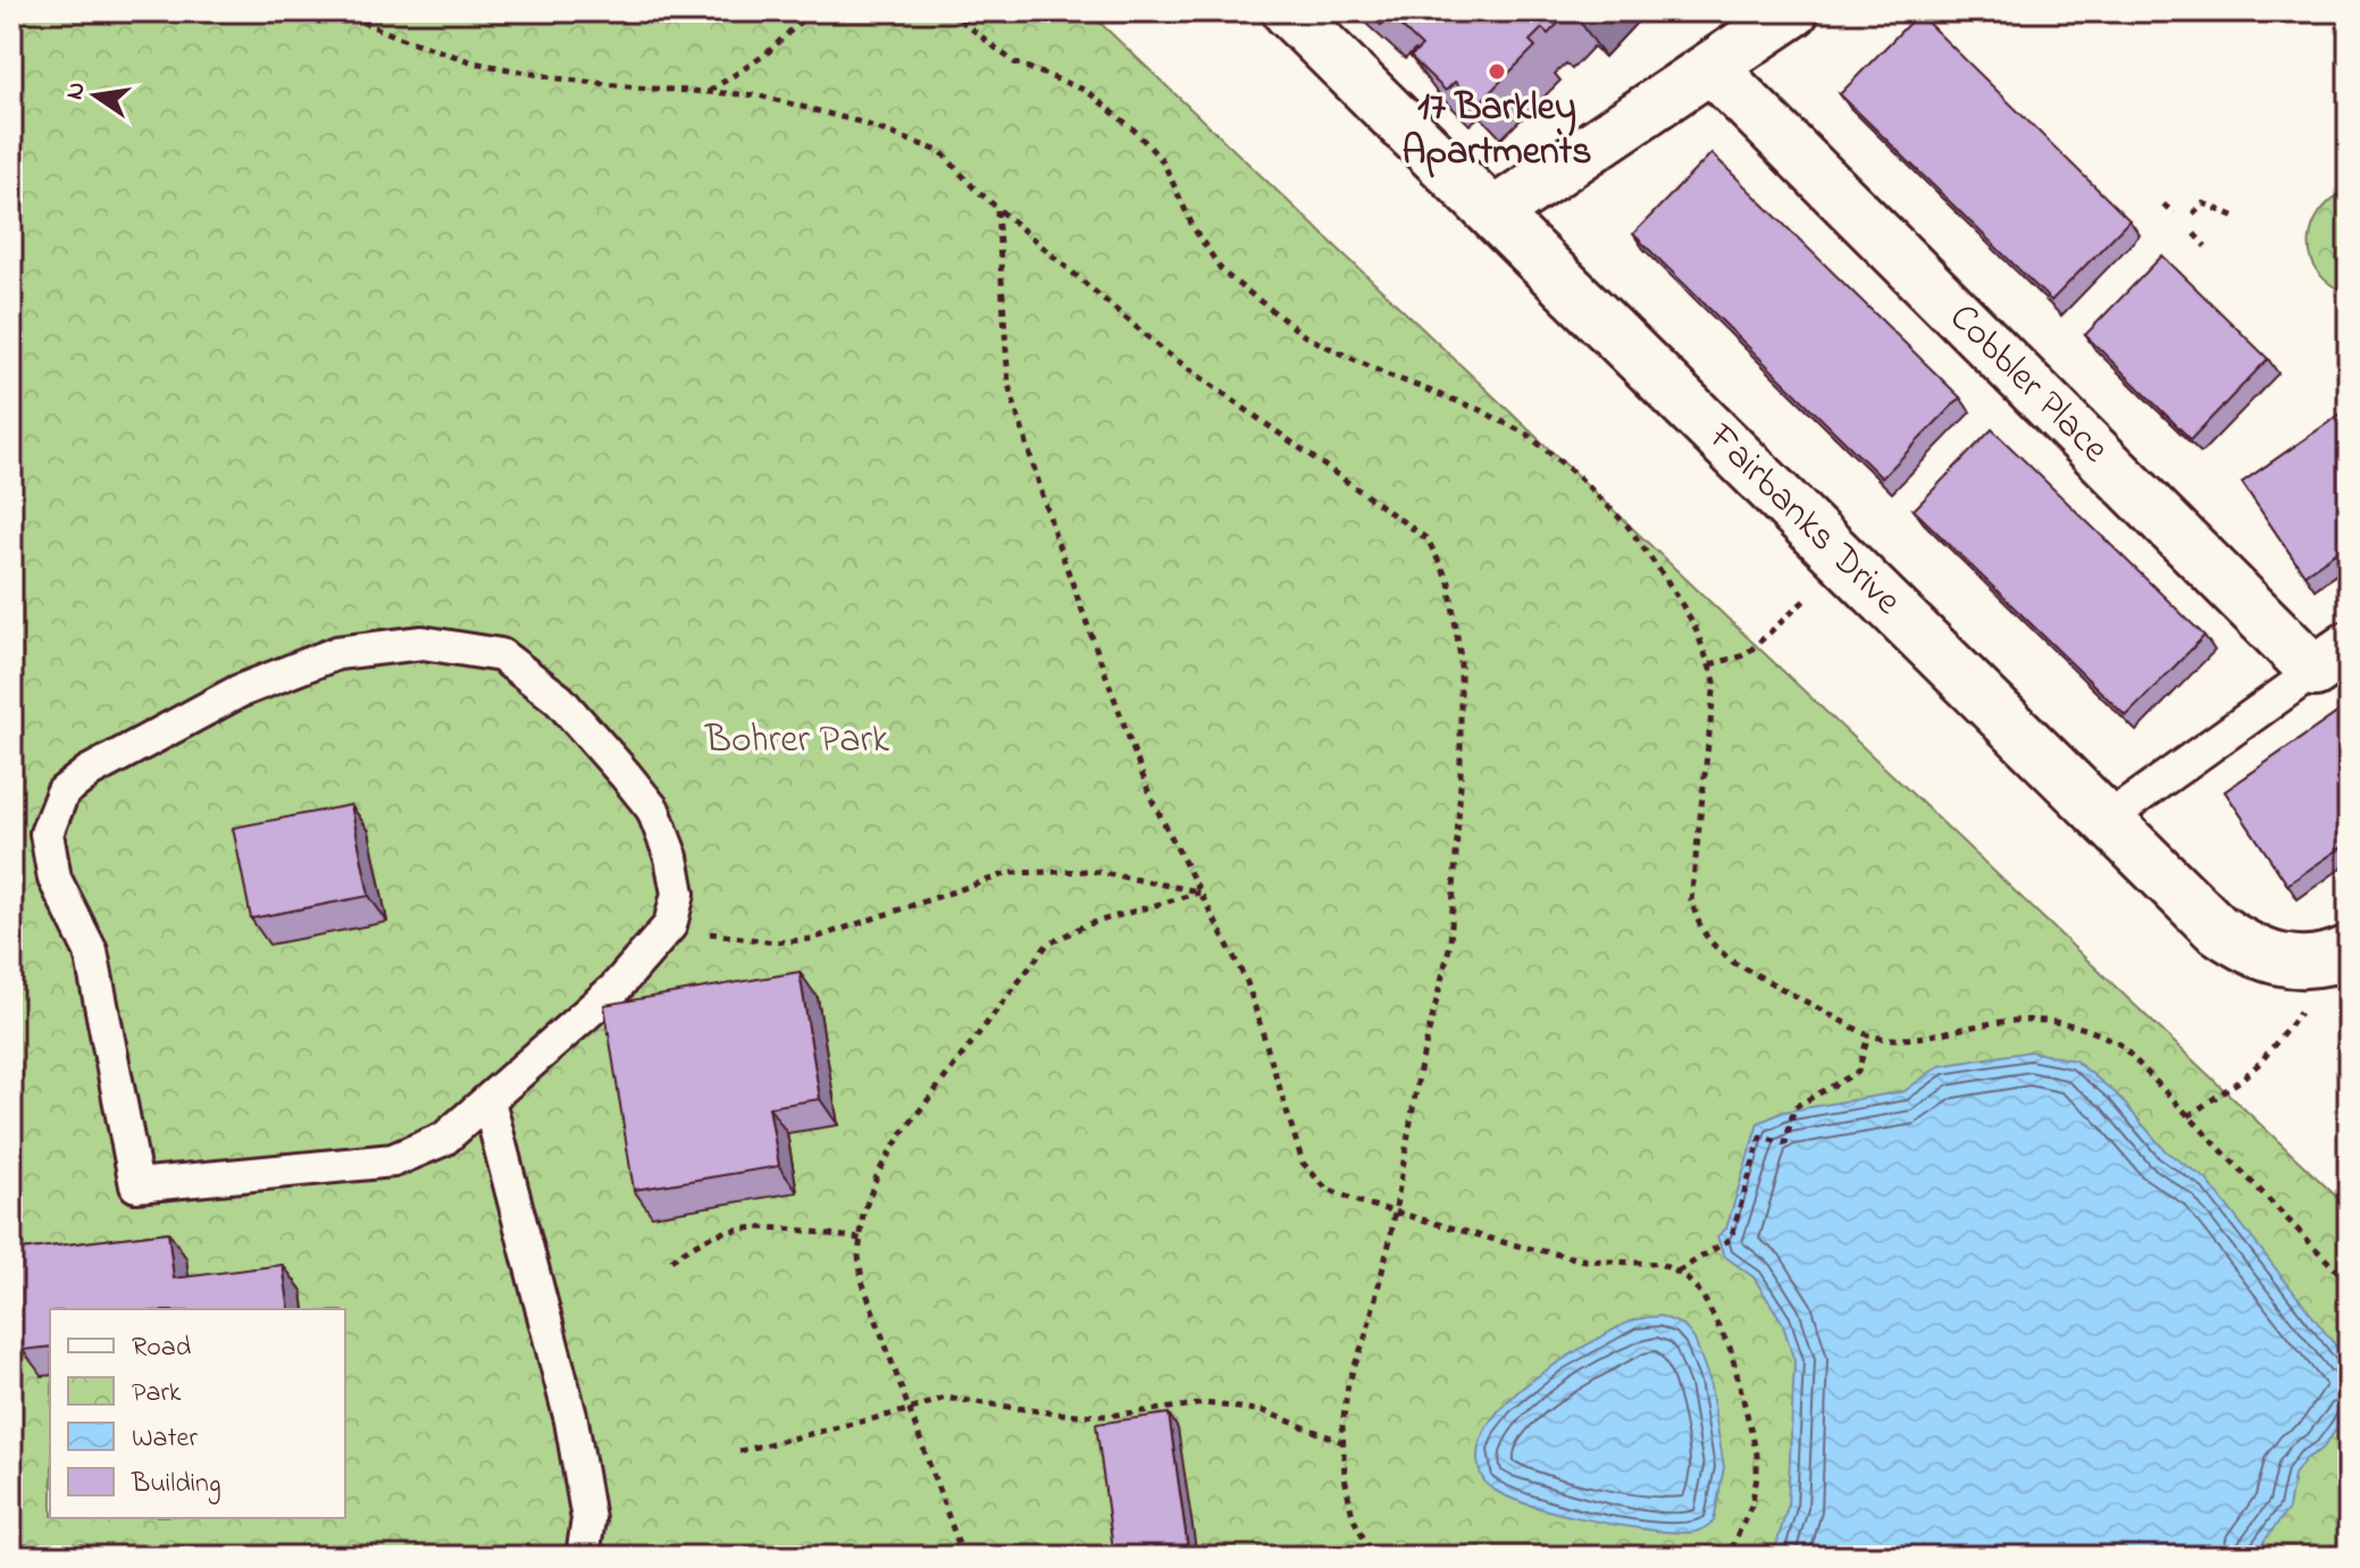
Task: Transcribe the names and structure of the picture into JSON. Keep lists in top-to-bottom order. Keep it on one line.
{"streets":{"street":["Cobbler Place","Fairbanks Drive"]},"parks":["Bohrer Park"],"places":["17 Barkley Apartments"],"legend":["Road","Park","Water","Building"],"north":"left"}
